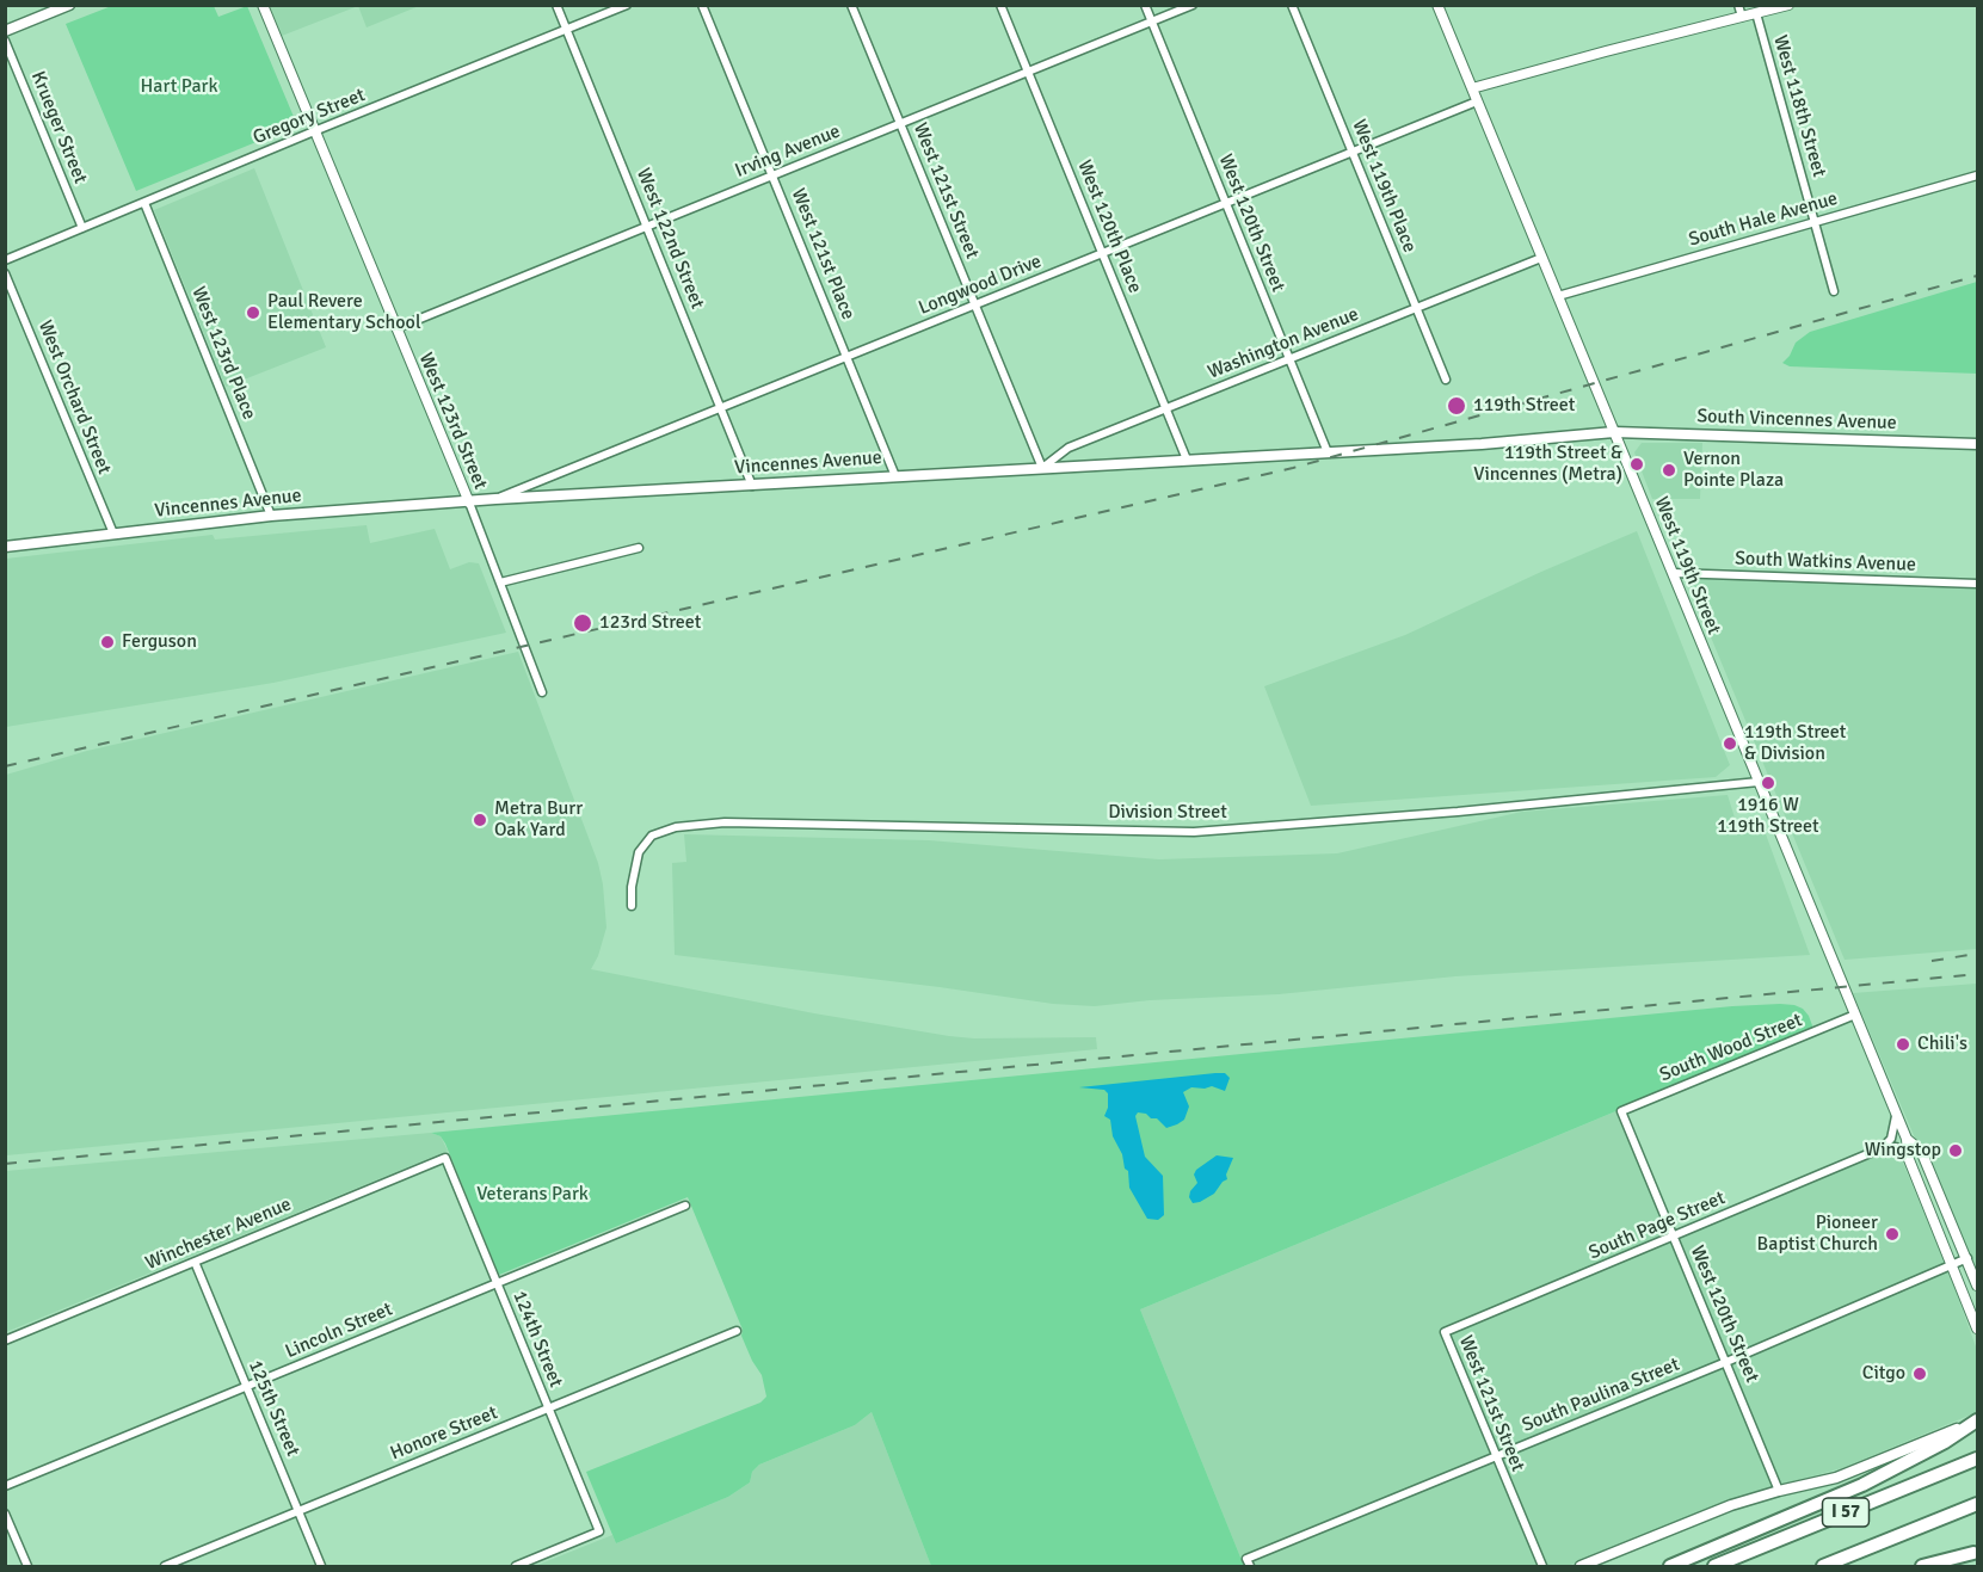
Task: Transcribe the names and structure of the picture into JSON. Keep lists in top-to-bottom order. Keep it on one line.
{"streets":{"highway":["I 57"],"main road":["South Vincennes Avenue","Vincennes Avenue"],"street":["West 118th Street","Gregory Street","Krueger Street","Irving Avenue","West 119th Place","West 121st Street","South Hale Avenue","West 120th Street","West 120th Place","West 122nd Street","West 121st Place","Longwood Drive","Washington Avenue","West 123rd Place","West Orchard Street","West 123rd Street","South Watkins Avenue","West 119th Street","Division Street","South Wood Street","South Page Street","Winchester Avenue","Lincoln Street","124th Street","South Paulina Street","125th Street","Honore Street"]},"crossings":[["West 118th Street","South Hale Avenue"],["Gregory Street","Krueger Street"],["Gregory Street","West 122nd Street"],["Gregory Street","West 123rd Place"],["Gregory Street","West 123rd Street"],["Irving Avenue","West 121st Street"],["Irving Avenue","West 120th Street"],["Irving Avenue","West 120th Place"],["Irving Avenue","West 122nd Street"],["Irving Avenue","West 121st Place"],["Irving Avenue","West 123rd Street"],["West 119th Place","Longwood Drive"],["West 119th Place","Washington Avenue"],["West 121st Street","Longwood Drive"],["West 121st Street","Washington Avenue"],["West 121st Street","Vincennes Avenue"],["West 121st Street","South Page Street"],["West 121st Street","South Paulina Street"],["South Hale Avenue","West 119th Street"],["West 120th Street","Longwood Drive"],["West 120th Street","Washington Avenue"],["West 120th Street","Vincennes Avenue"],["West 120th Street","South Wood Street"],["West 120th Street","South Page Street"],["West 120th Street","South Paulina Street"],["West 120th Place","Longwood Drive"],["West 120th Place","Washington Avenue"],["West 120th Place","Vincennes Avenue"],["West 122nd Street","Longwood Drive"],["West 122nd Street","Vincennes Avenue"],["West 121st Place","Longwood Drive"],["West 121st Place","Vincennes Avenue"],["Longwood Drive","Vincennes Avenue"],["Longwood Drive","West 119th Street"],["Washington Avenue","Vincennes Avenue"],["Washington Avenue","West 119th Street"],["West 123rd Place","Vincennes Avenue"],["West Orchard Street","Vincennes Avenue"],["South Vincennes Avenue","Vincennes Avenue"],["South Vincennes Avenue","West 119th Street"],["West 123rd Street","Vincennes Avenue"],["Vincennes Avenue","West 119th Street"],["South Watkins Avenue","West 119th Street"],["West 119th Street","Division Street"],["West 119th Street","South Wood Street"],["West 119th Street","South Paulina Street"],["Winchester Avenue","124th Street"],["Winchester Avenue","125th Street"],["Lincoln Street","124th Street"],["Lincoln Street","125th Street"],["124th Street","Honore Street"],["125th Street","Honore Street"]],"parks":["Hart Park","Veterans Park"],"places":["Paul Revere Elementary School","119th Street","119th Street & Vincennes (Metra)","Vernon Pointe Plaza","123rd Street","Ferguson","119th Street & Division","1916 W 119th Street","Metra Burr Oak Yard","Chili's","Wingstop","Pioneer Baptist Church","Citgo"]}
